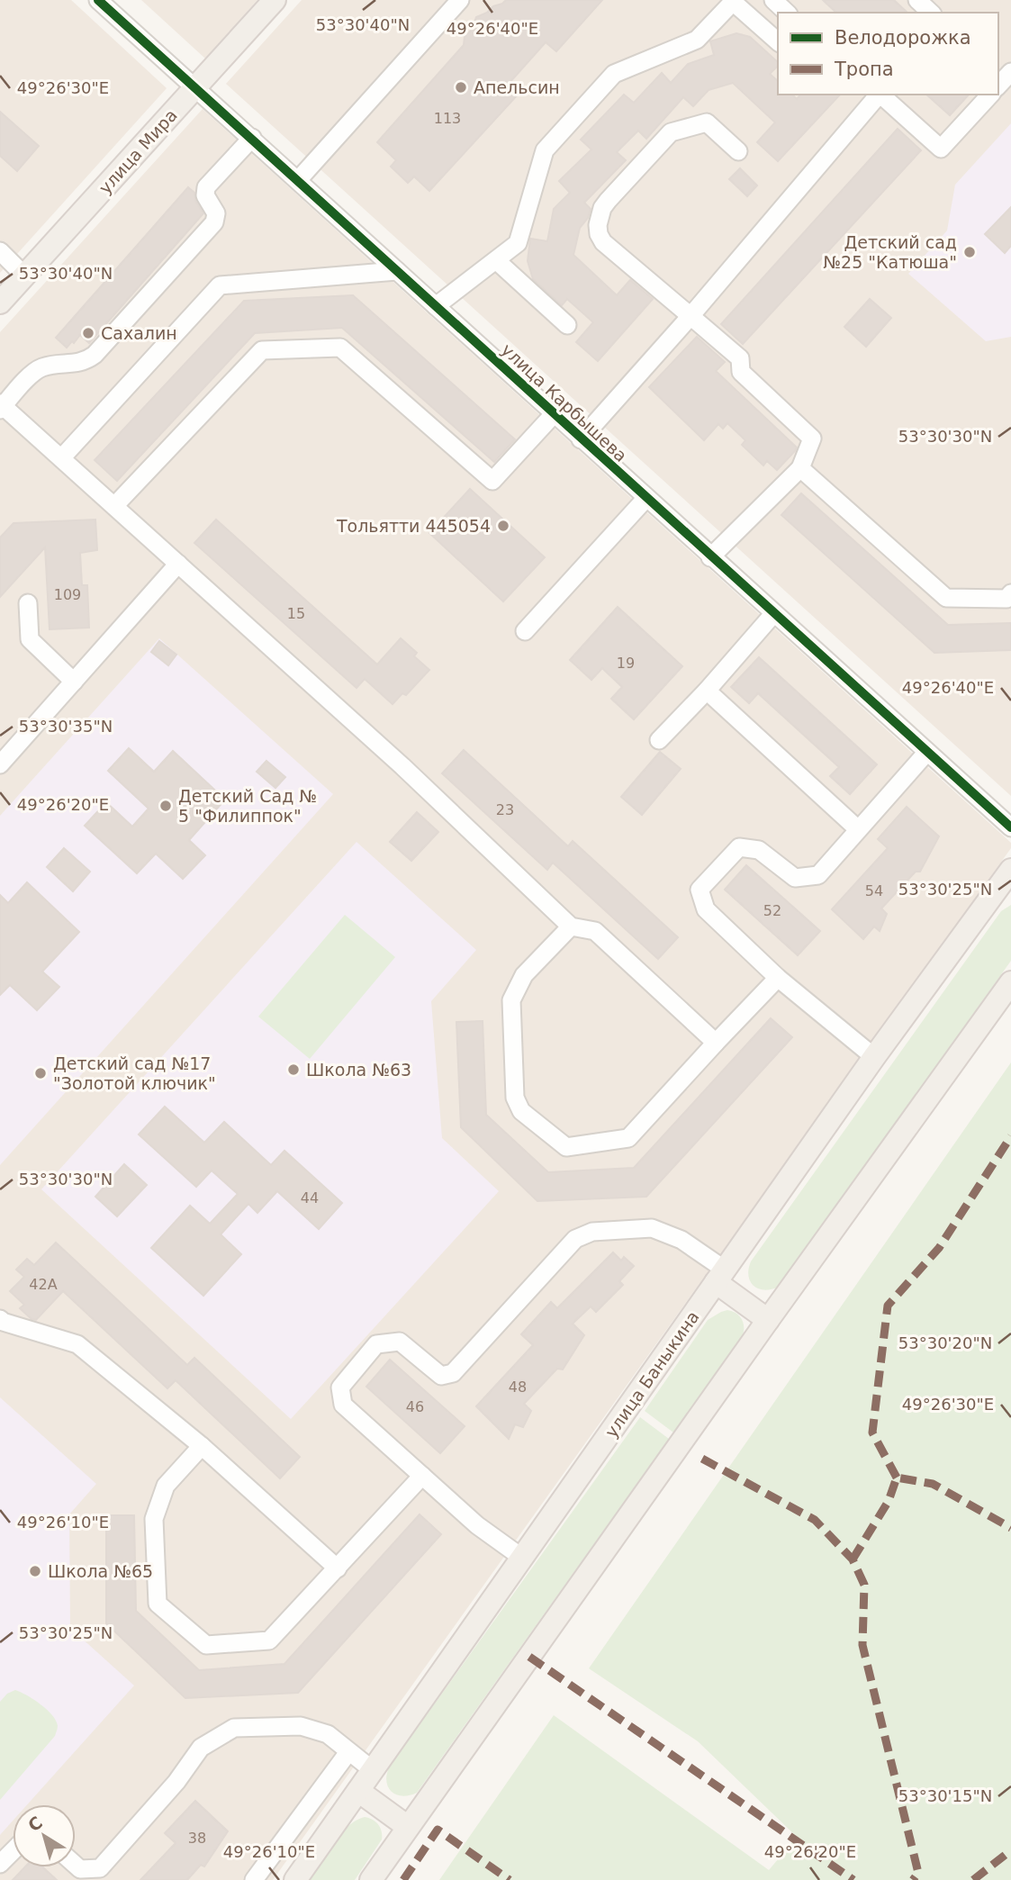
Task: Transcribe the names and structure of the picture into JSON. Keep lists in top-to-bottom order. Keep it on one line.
{"streets":{"main road":["улица Мира","улица Баныкина"],"street":["улица Карбышева"]},"crossings":[["улица Мира","улица Карбышева"]],"places":["Апельсин","Детский сад №25 \"Катюша\"","Сахалин","Тольятти 445054","Детский Сад № 5 \"Филиппок\"","Школа №63","Детский сад №17 \"Золотой ключик\"","Школа №65"],"house_numbers":["113","109","15","19","23","54","52","44","42А","48","46","38"],"legend":["Велодорожка","Тропа"],"north":"top left","coordinates":["53°30'40\"N","49°26'40\"E","49°26'30\"E","53°30'30\"N","53°30'35\"N","49°26'20\"E","53°30'25\"N","53°30'20\"N","49°26'10\"E","53°30'15\"N"]}
